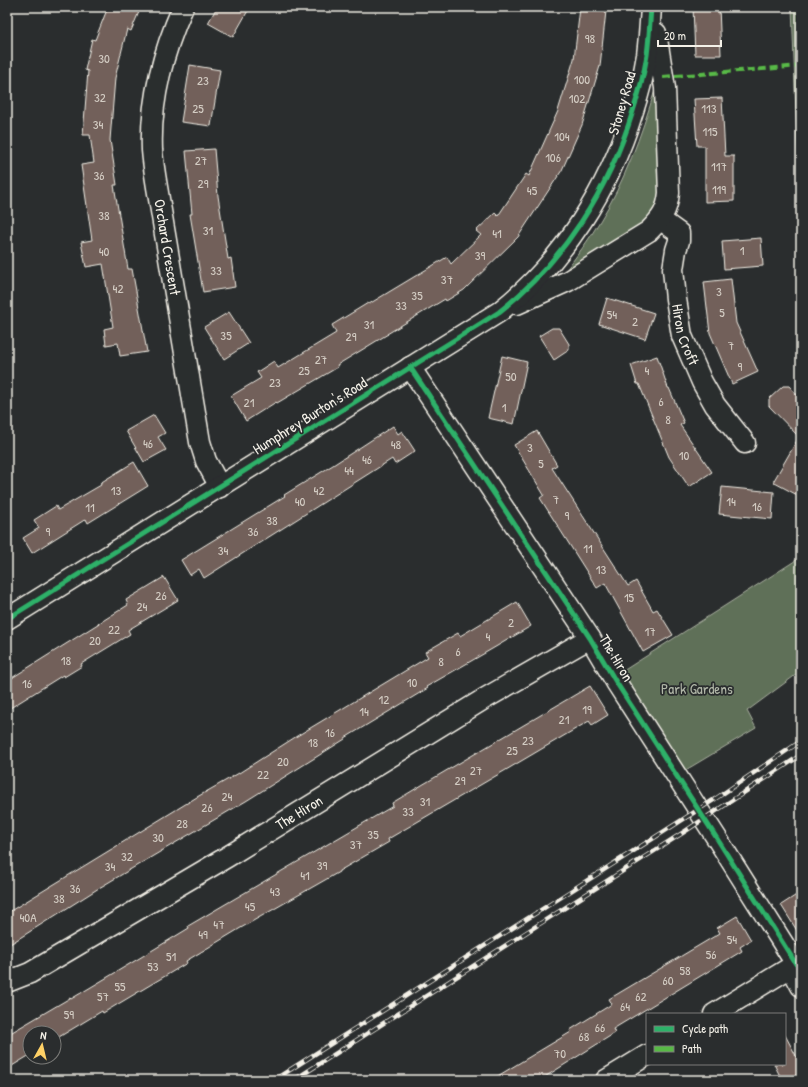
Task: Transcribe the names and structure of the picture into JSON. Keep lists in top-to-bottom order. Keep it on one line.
{"streets":{"street":["Stoney Road","Orchard Crescent","Hiron Croft","Humphrey Burton's Road","The Hiron"]},"crossings":[["Stoney Road","Hiron Croft"],["Stoney Road","Humphrey Burton's Road"],["Orchard Crescent","Humphrey Burton's Road"],["Hiron Croft","Humphrey Burton's Road"],["Humphrey Burton's Road","The Hiron"]],"parks":["Park Gardens"],"house_numbers":["98","30","100","23","32","102","25","113","34","115","104","106","27","117","36","29","119","45","38","31","41","1","40","39","33","37","42","3","35","33","5","54","2","31","35","29","7","27","9","25","4","50","23","6","21","1","8","46","48","3","10","46","5","44","13","42","7","40","14","16","11","9","38","9","36","11","34","13","26","15","24","2","22","17","4","20","6","18","8","10","16","12","19","14","21","16","23","18","25","20","27","22","29","24","31","26","33","28","35","30","37","32","39","34","41","36","43","38","45","40A","47","49","54","56","51","53","58","60","55","57","62","64","59","66","68","70"],"legend":["Cycle path","Path"],"scale_bar":"20 m","north":"top"}
